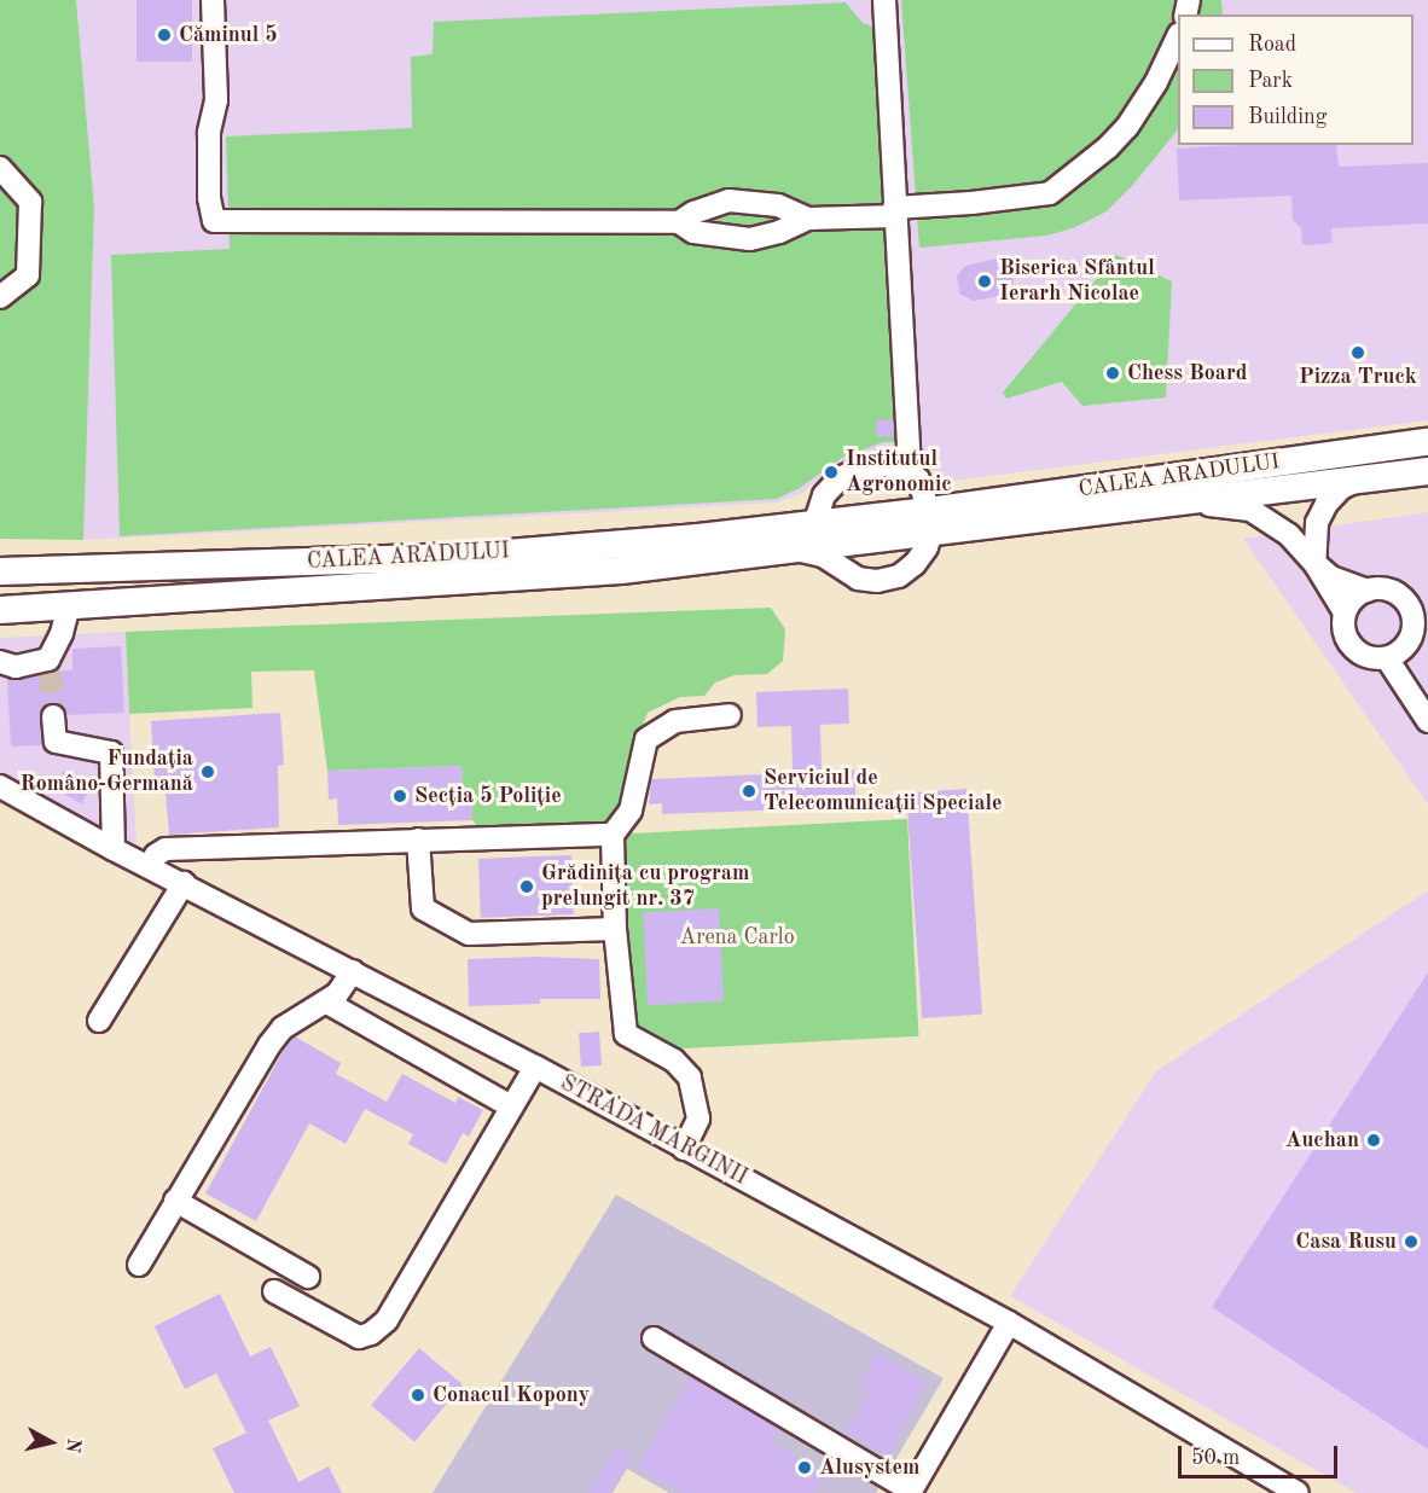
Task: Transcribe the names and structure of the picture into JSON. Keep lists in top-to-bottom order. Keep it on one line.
{"streets":{"main road":["CALEA ARADULUI"],"street":["STRADA MARGINII"]},"parks":["Arena Carlo"],"places":["Căminul 5","Biserica Sfântul Ierarh Nicolae","Pizza Truck","Chess Board","Institutul Agronomic","Fundația Româno-Germană","Serviciul de Telecomunicații Speciale","Secția 5 Poliție","Grădinița cu program prelungit nr. 37","Auchan","Casa Rusu","Conacul Kopony","Alusystem"],"legend":["Road","Park","Building"],"scale_bar":"50 m","north":"right"}
